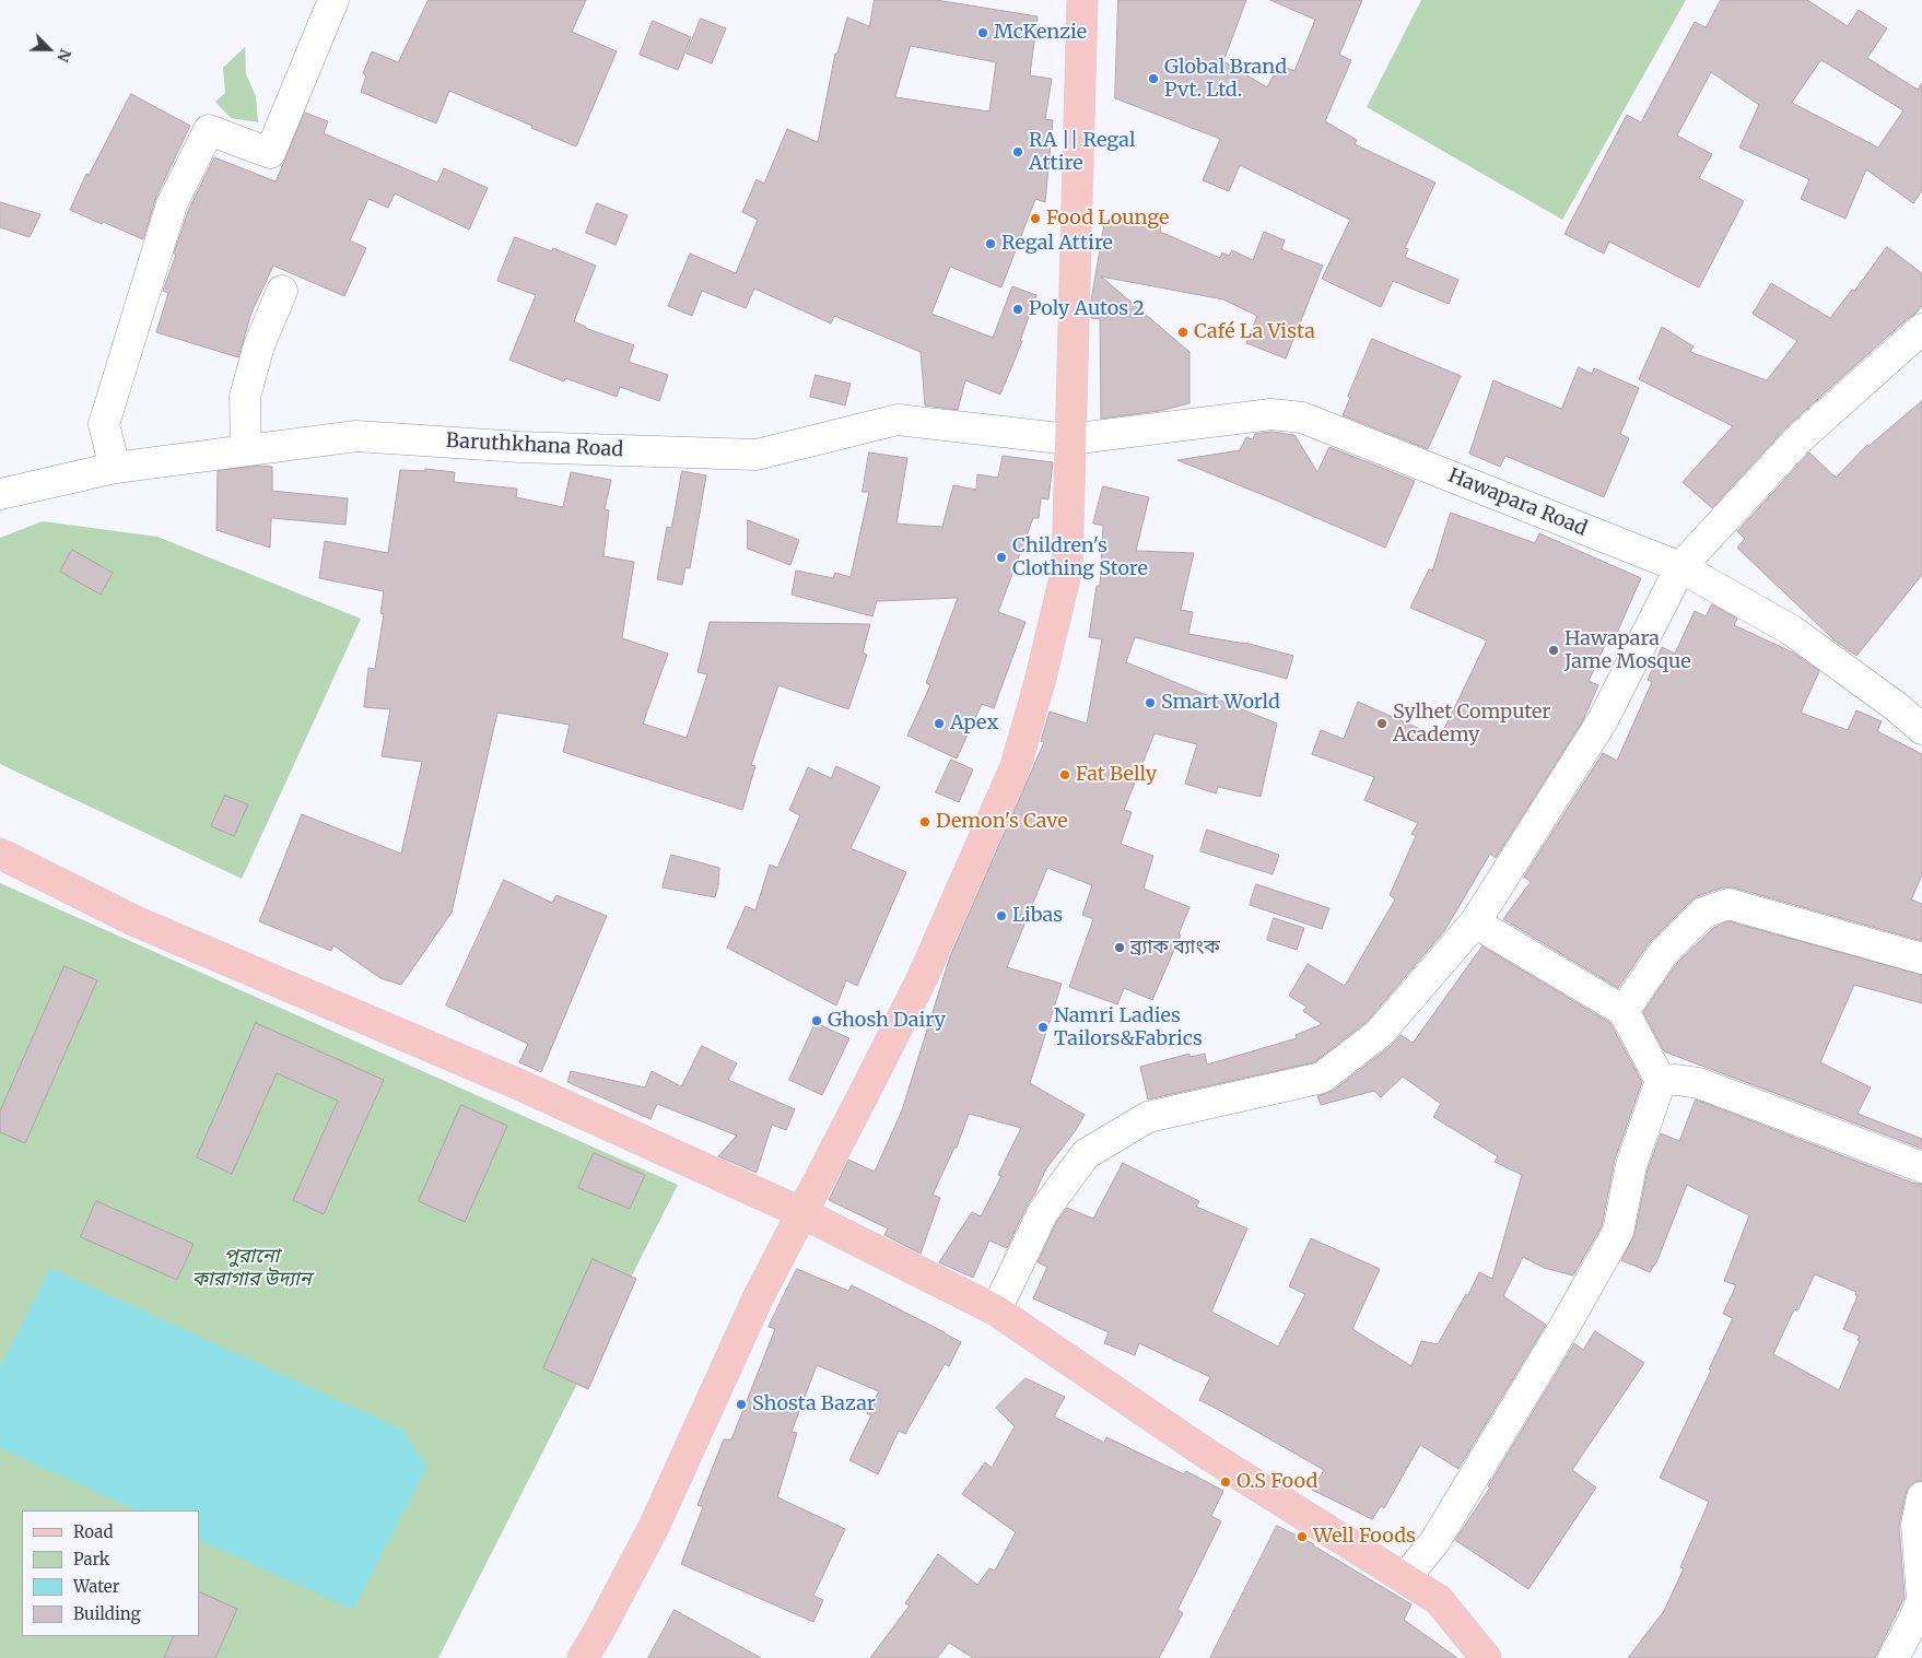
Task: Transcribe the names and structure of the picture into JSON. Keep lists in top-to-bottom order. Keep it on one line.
{"streets":{"street":["Baruthkhana Road","Hawapara Road"]},"crossings":[["Baruthkhana Road","Hawapara Road"]],"parks":["পুরানো কারাগার উদ্যান"],"places":["McKenzie","Global Brand Pvt. Ltd.","RA || Regal Attire","Food Lounge","Regal Attire","Poly Autos 2","Café La Vista","Children's Clothing Store","Hawapara Jame Mosque","Smart World","Apex","Sylhet Computer Academy","Fat Belly","Demon's Cave","Libas","ব্র্যাক ব্যাংক","Ghosh Dairy","Namri Ladies Tailors&Fabrics","Shosta Bazar","O.S Food","Well Foods"],"legend":["Road","Park","Water","Building"],"north":"bottom right"}
